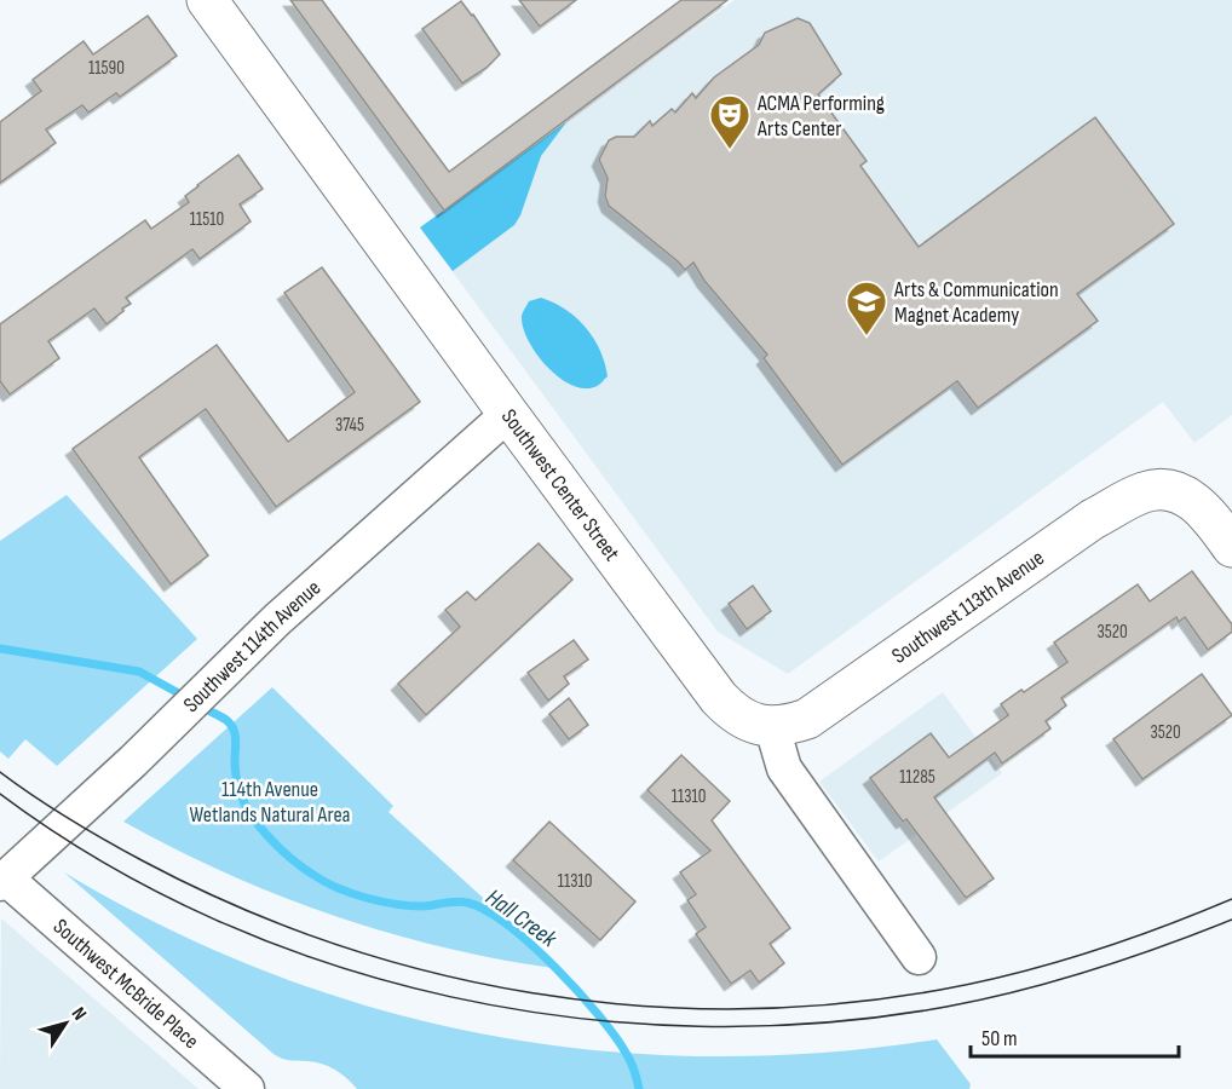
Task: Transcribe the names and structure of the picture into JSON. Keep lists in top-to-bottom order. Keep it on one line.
{"streets":{"street":["Southwest Center Street","Southwest 113th Avenue","Southwest 114th Avenue","Southwest McBride Place"]},"crossings":[["Southwest Center Street","Southwest 113th Avenue"],["Southwest Center Street","Southwest 114th Avenue"],["Southwest 114th Avenue","Southwest McBride Place"]],"water":["Hall Creek"],"parks":["114th Avenue Wetlands Natural Area"],"places":{"theatre":["ACMA Performing Arts Center"],"school or university":["Arts & Communication Magnet Academy"]},"house_numbers":["11590","11510","3745","3520","3520","11285","11310","11310"],"scale_bar":"50 m","north":"top right"}
